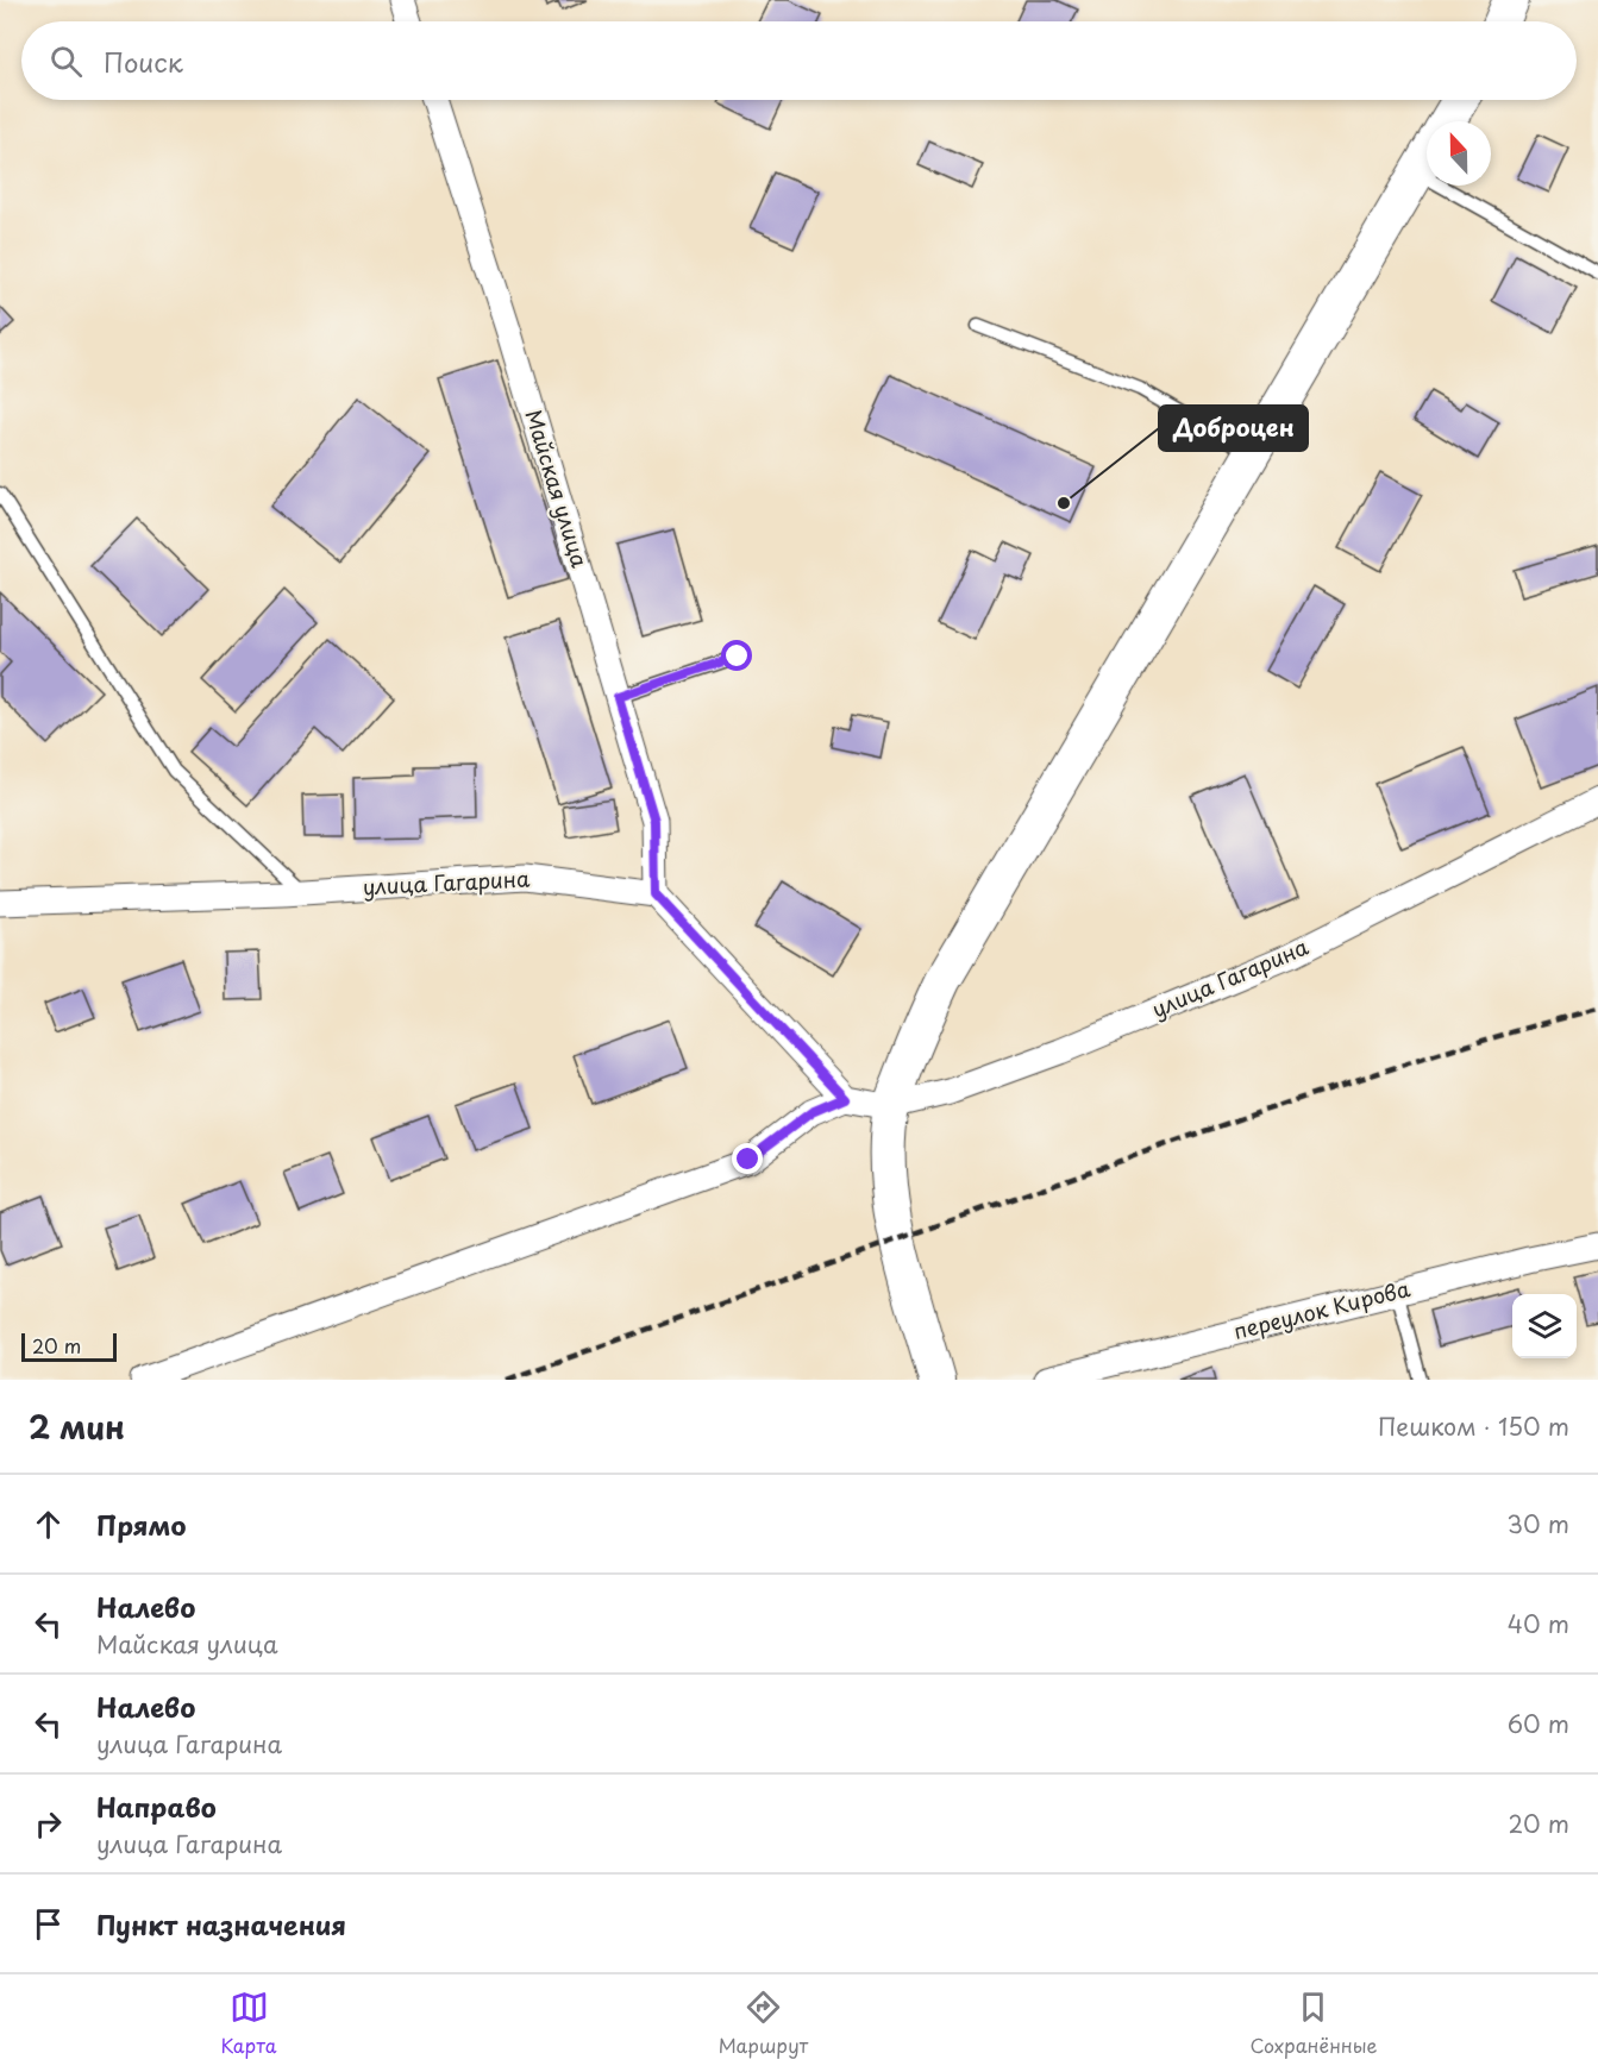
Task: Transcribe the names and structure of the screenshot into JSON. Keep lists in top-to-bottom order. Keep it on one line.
{"streets":{"street":["Майская улица","улица Гагарина","переулок Кирова"]},"crossings":[["Майская улица","улица Гагарина"]],"places":["Доброцен"],"scale_bar":"20 m","north":"top","page":{"search":"Поиск","scale":"20 m","heading":["2 мин","Пешком · 150 m"],"list":[["Прямо","30 m"],["Налево","Майская улица","40 m"],["Налево","улица Гагарина","60 m"],["Направо","улица Гагарина","20 m"],"Пункт назначения"],"nav":["Карта","Маршрут","Сохранённые"]}}
